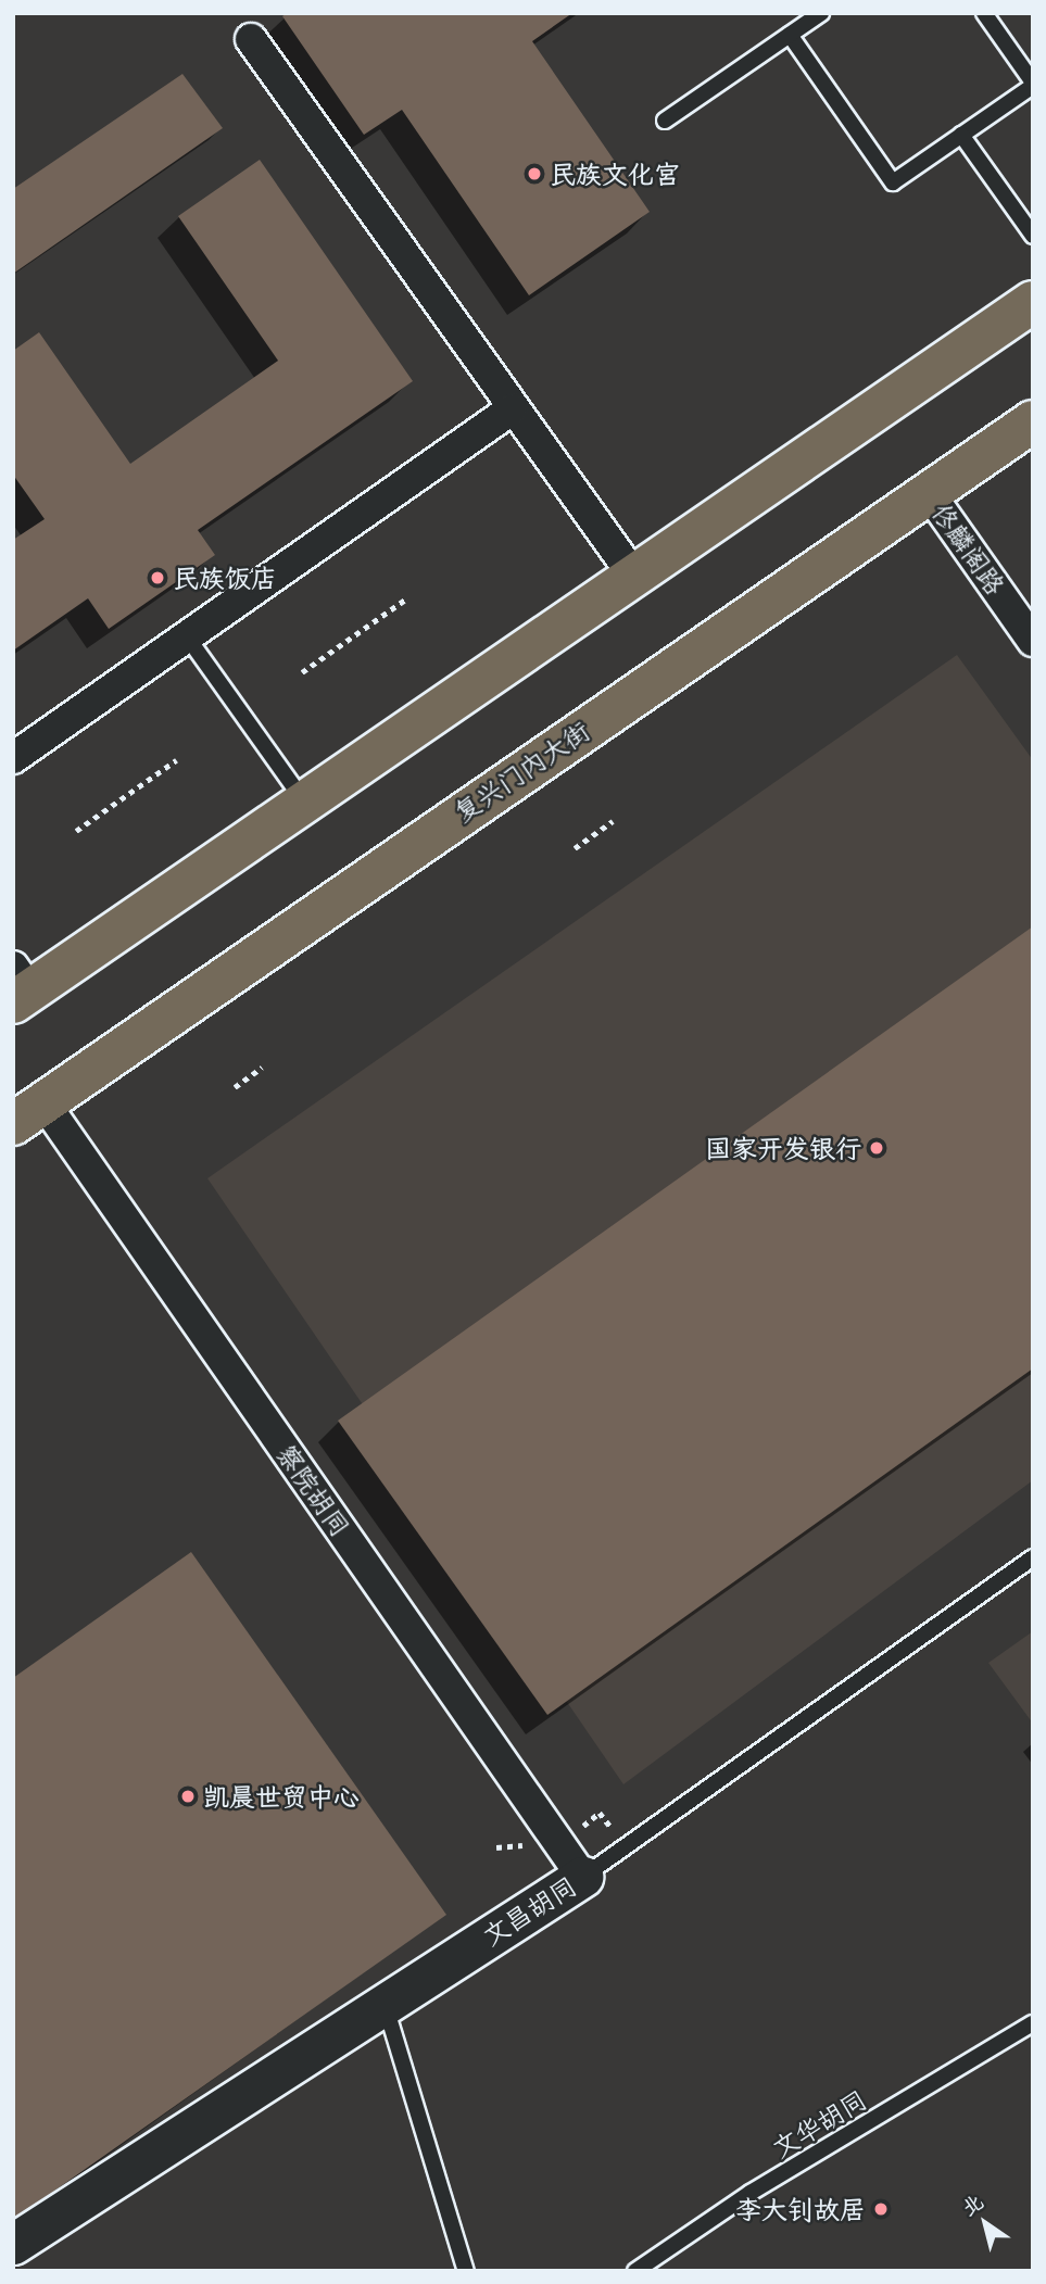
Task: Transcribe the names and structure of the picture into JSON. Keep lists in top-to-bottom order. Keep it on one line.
{"streets":{"highway":["复兴门内大街"],"street":["佟麟阁路","察院胡同","文昌胡同"],"lane":["文华胡同"]},"crossings":[["佟麟阁路","复兴门内大街"],["复兴门内大街","察院胡同"],["察院胡同","文昌胡同"]],"places":["民族文化宫","民族饭店","国家开发银行","凯晨世贸中心","李大钊故居"],"north":"top left"}
